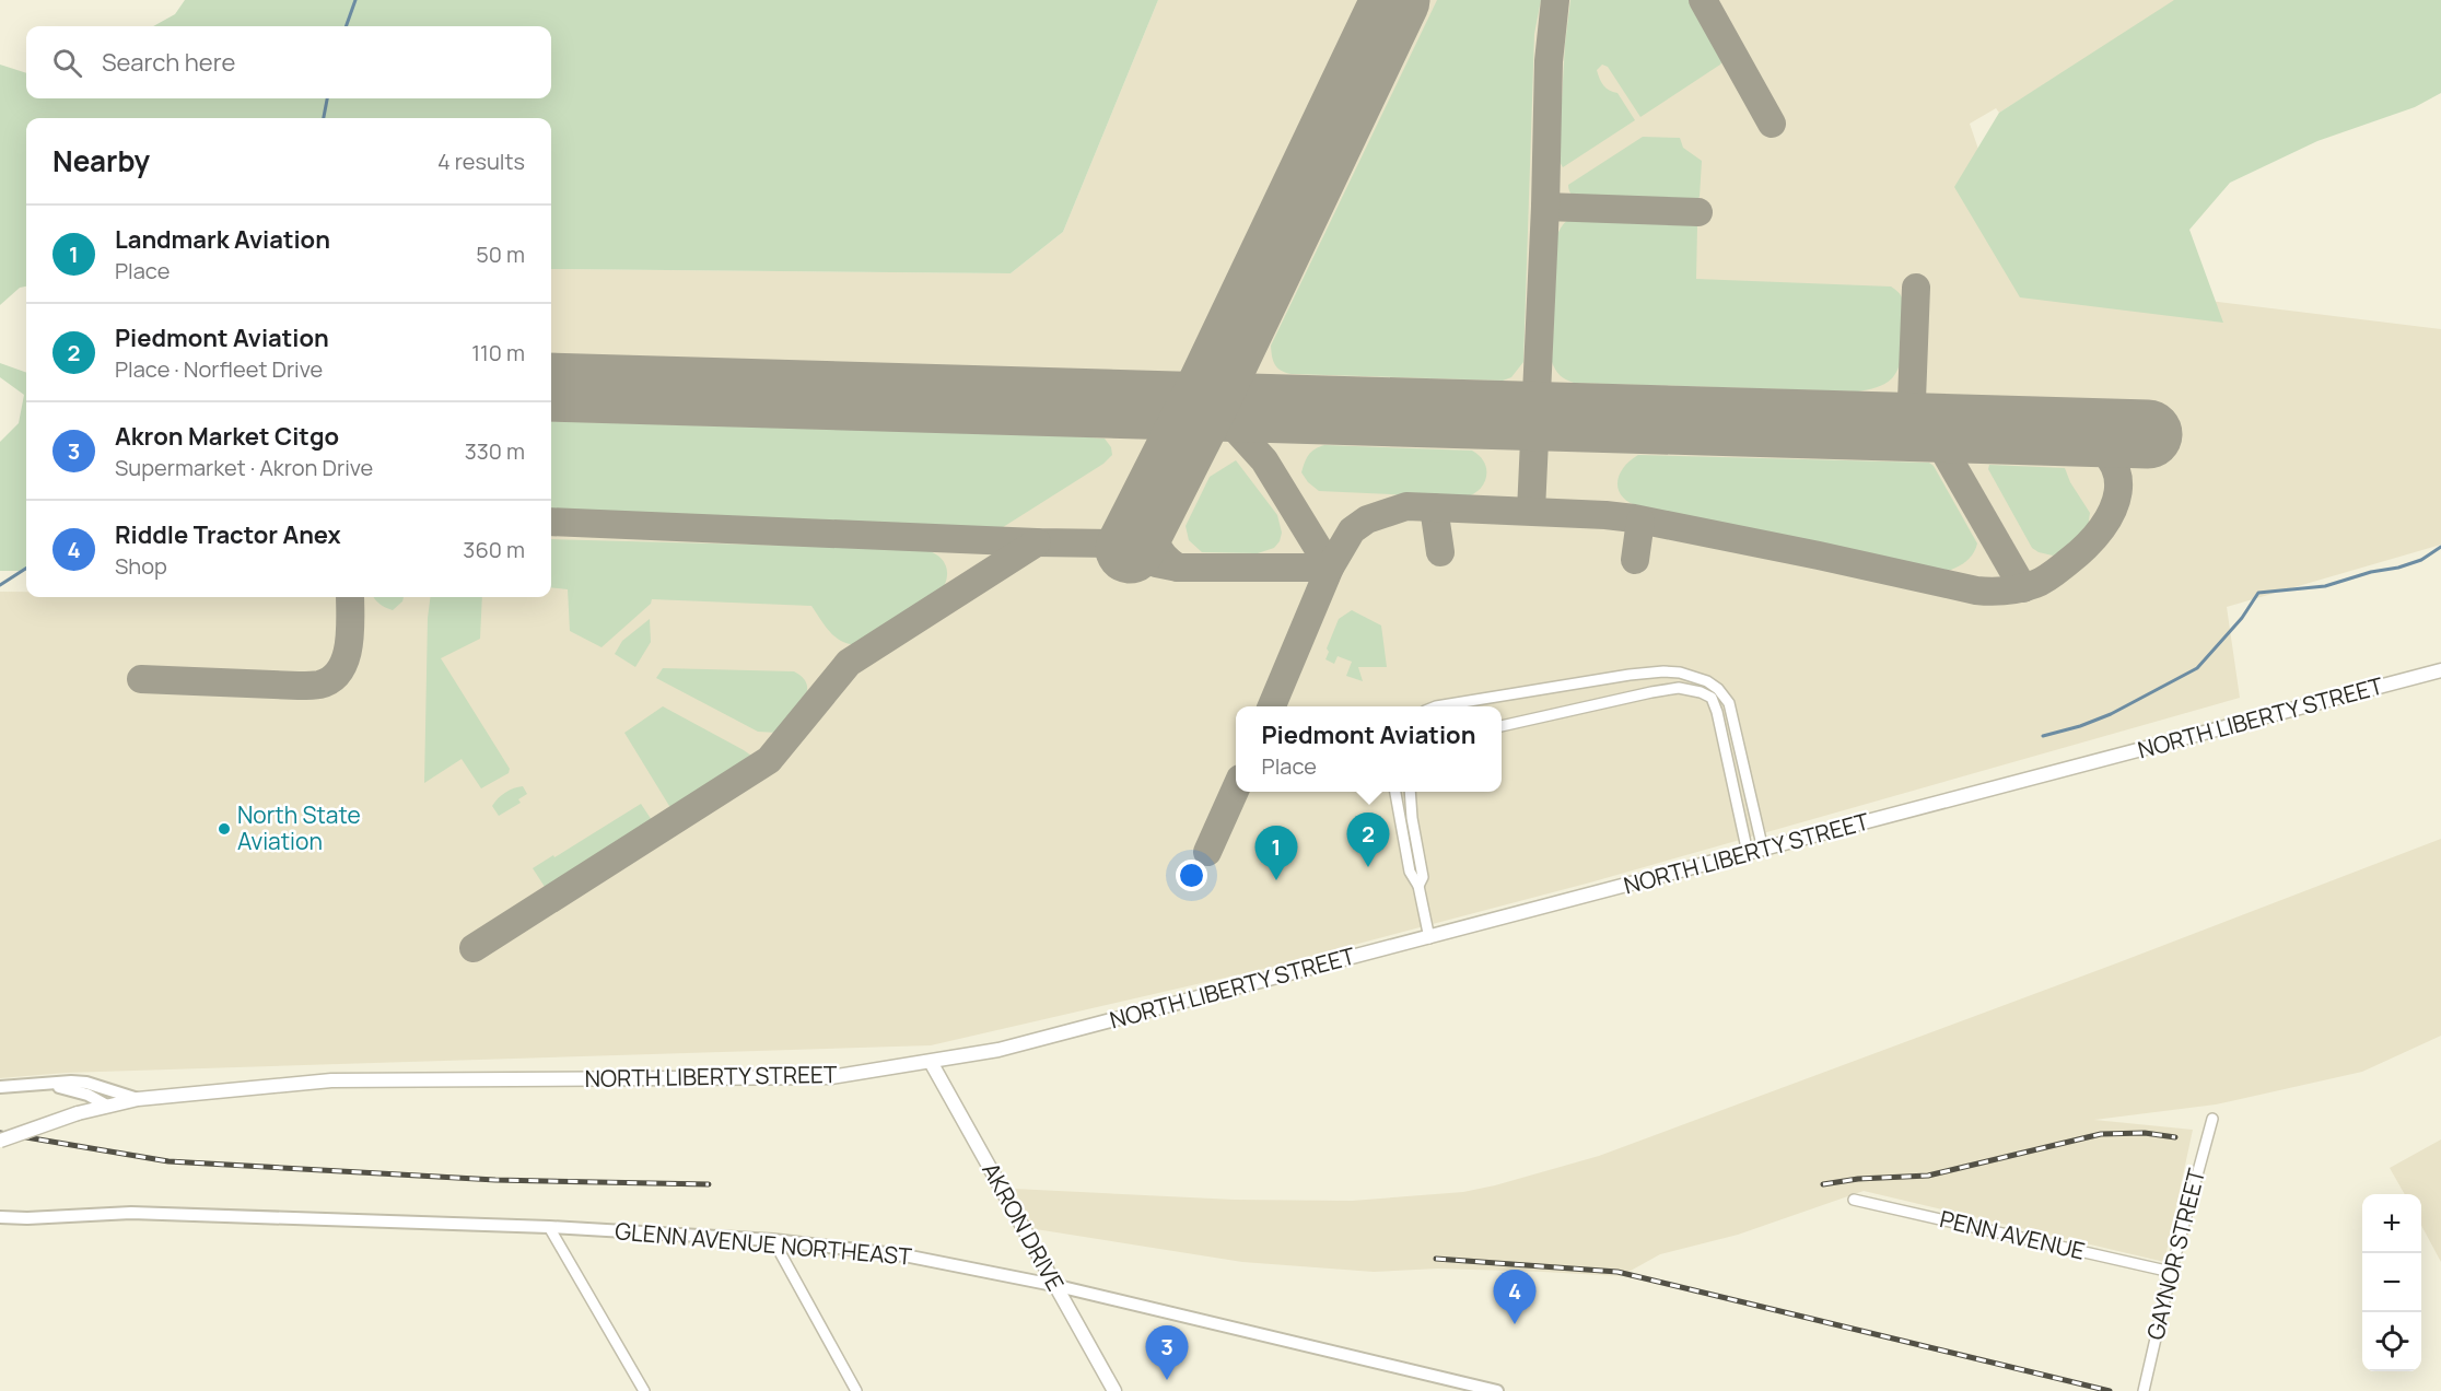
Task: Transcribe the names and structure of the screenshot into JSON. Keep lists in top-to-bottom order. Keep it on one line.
{"streets":{"main road":["NORTH LIBERTY STREET","AKRON DRIVE"],"street":["PENN AVENUE","GLENN AVENUE NORTHEAST","GAYNOR STREET"]},"crossings":[["NORTH LIBERTY STREET","AKRON DRIVE"],["AKRON DRIVE","GLENN AVENUE NORTHEAST"],["PENN AVENUE","GAYNOR STREET"]],"places":["North State Aviation"],"page":{"search":"Search here","heading":["Nearby","4 results"],"list":[{"mark":"1","name":"Landmark Aviation","note":"Place","value":"50 m"},{"mark":"2","name":"Piedmont Aviation","note":"Place · Norfleet Drive","value":"110 m"},{"mark":"3","name":"Akron Market Citgo","note":"Supermarket · Akron Drive","value":"330 m"},{"mark":"4","name":"Riddle Tractor Anex","note":"Shop","value":"360 m"}],"popup":["Piedmont Aviation","Place"],"pins":["2","1","4","3"],"map_buttons":["+","−"]}}
